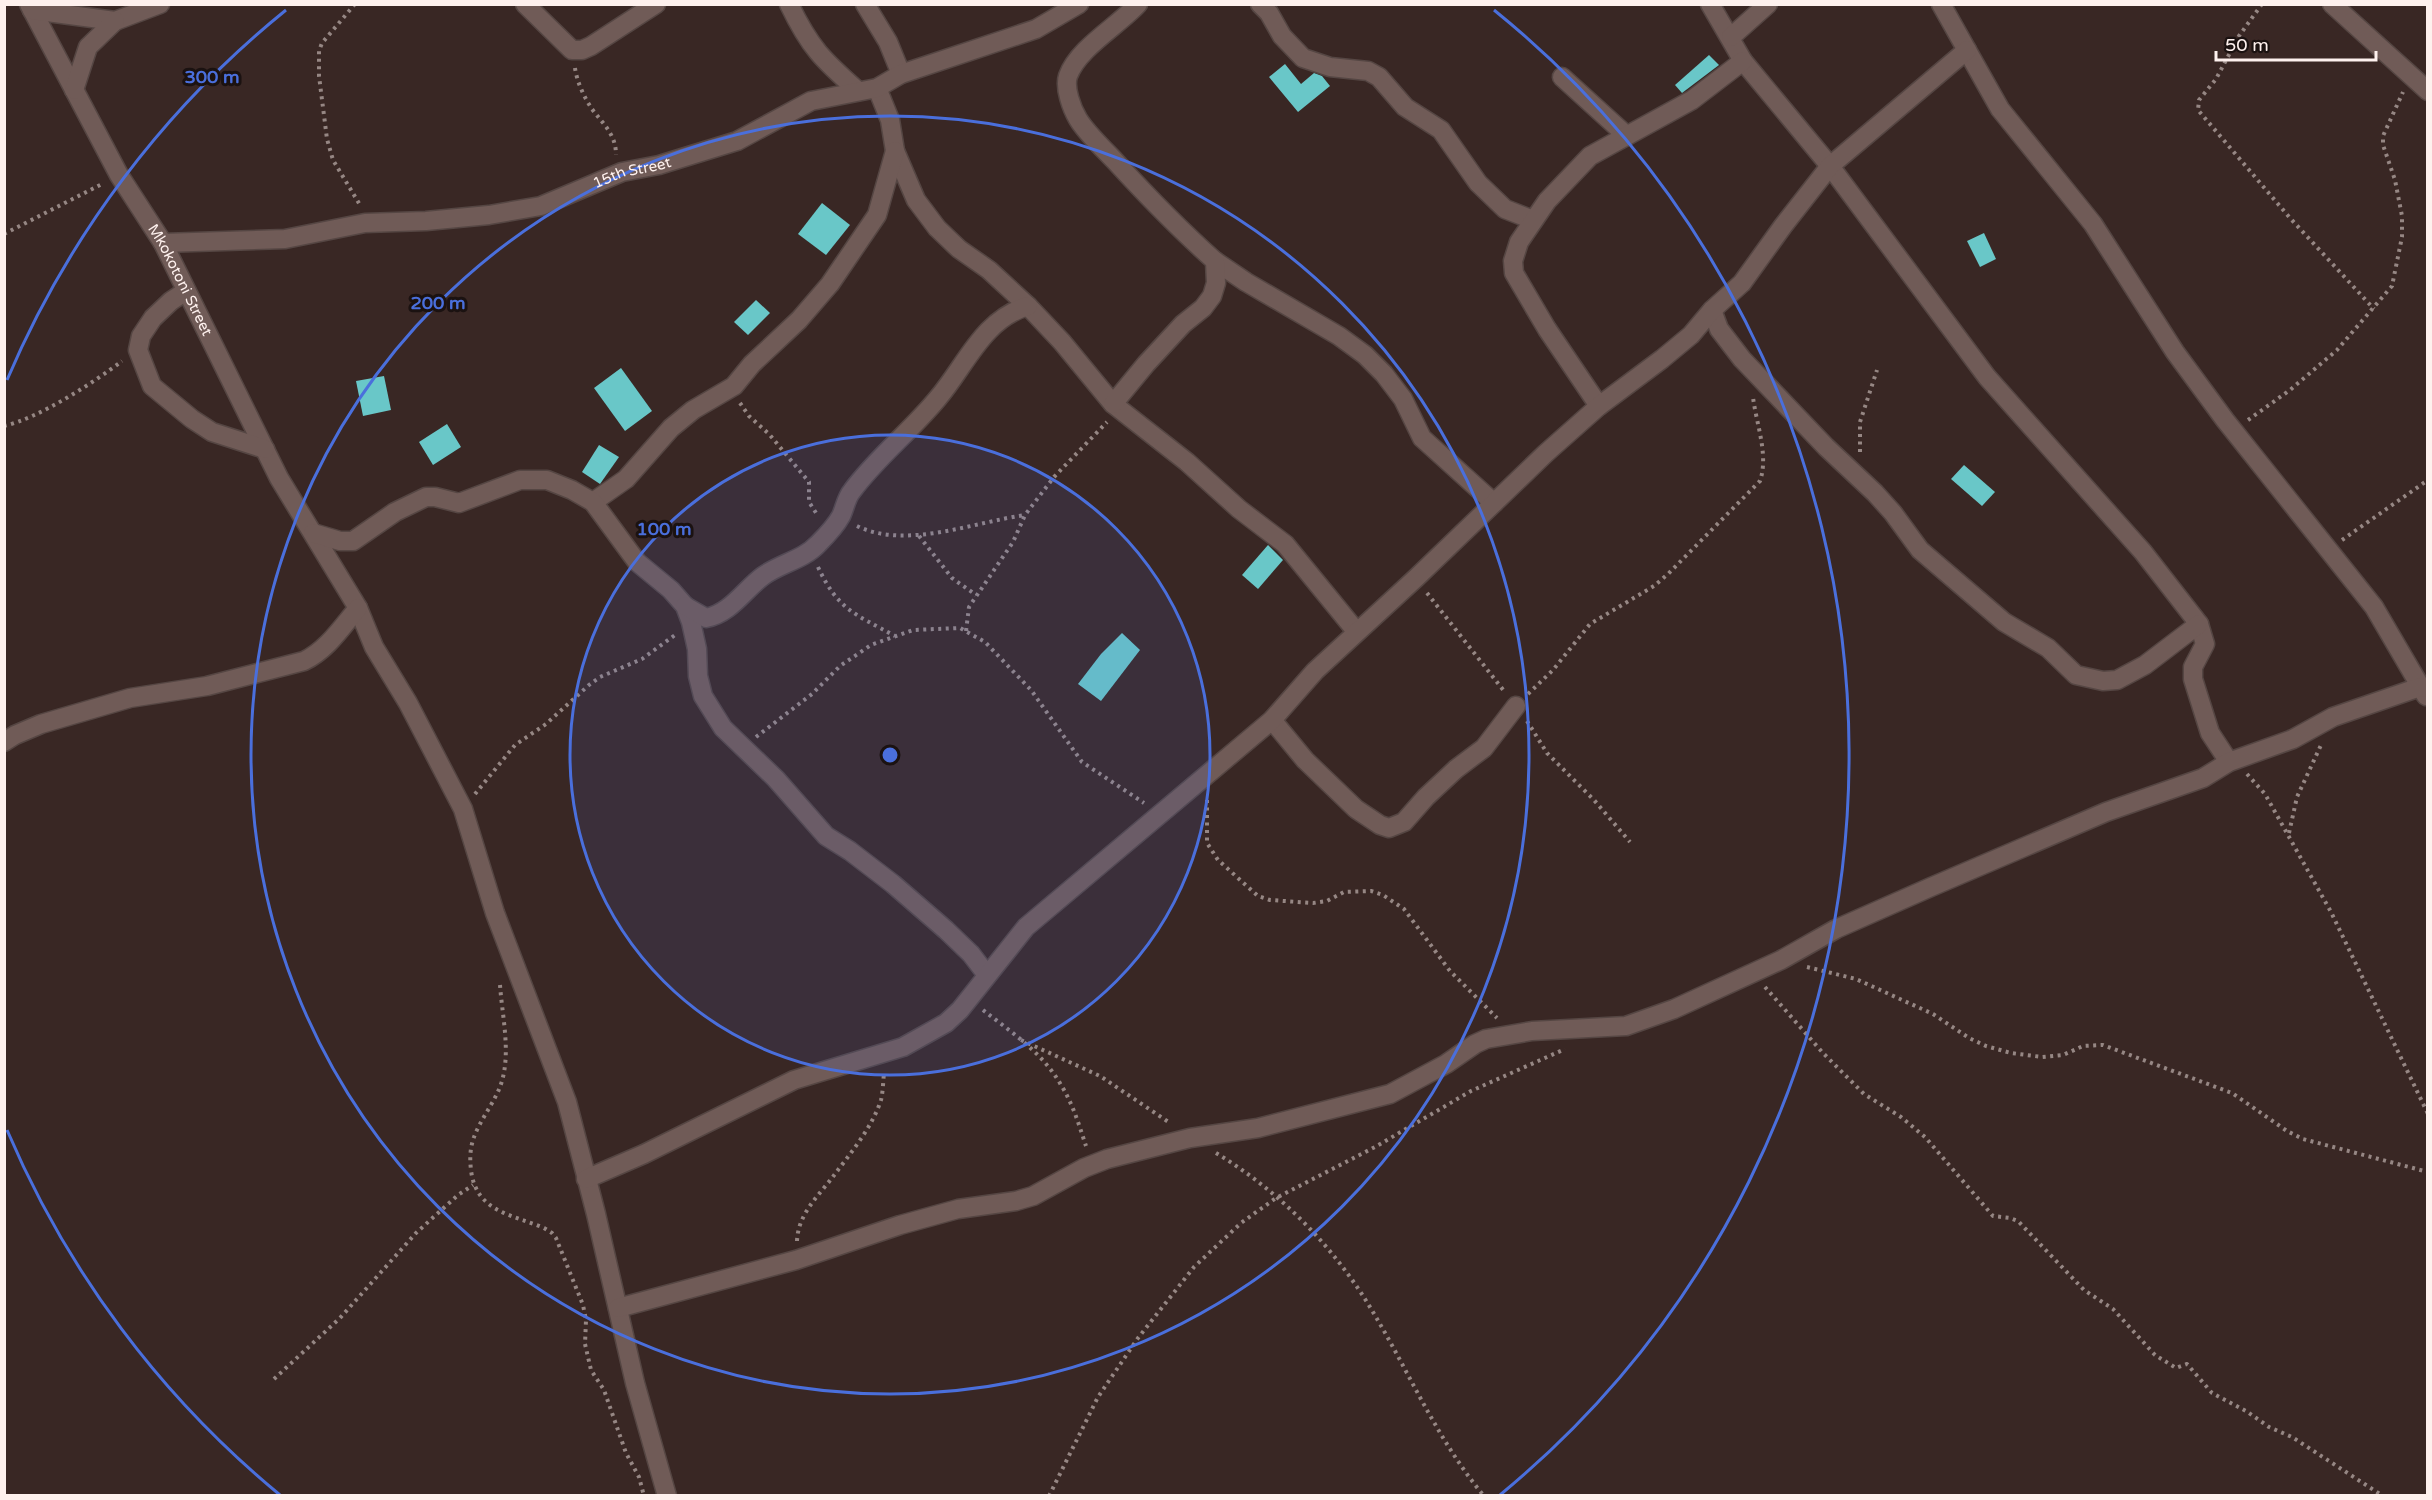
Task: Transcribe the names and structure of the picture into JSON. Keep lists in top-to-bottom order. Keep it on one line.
{"streets":{"street":["15th Street","Mkokotoni Street"]},"crossings":[["15th Street","Mkokotoni Street"]],"scale_bar":"50 m","rings":["300 m","200 m","100 m"]}
